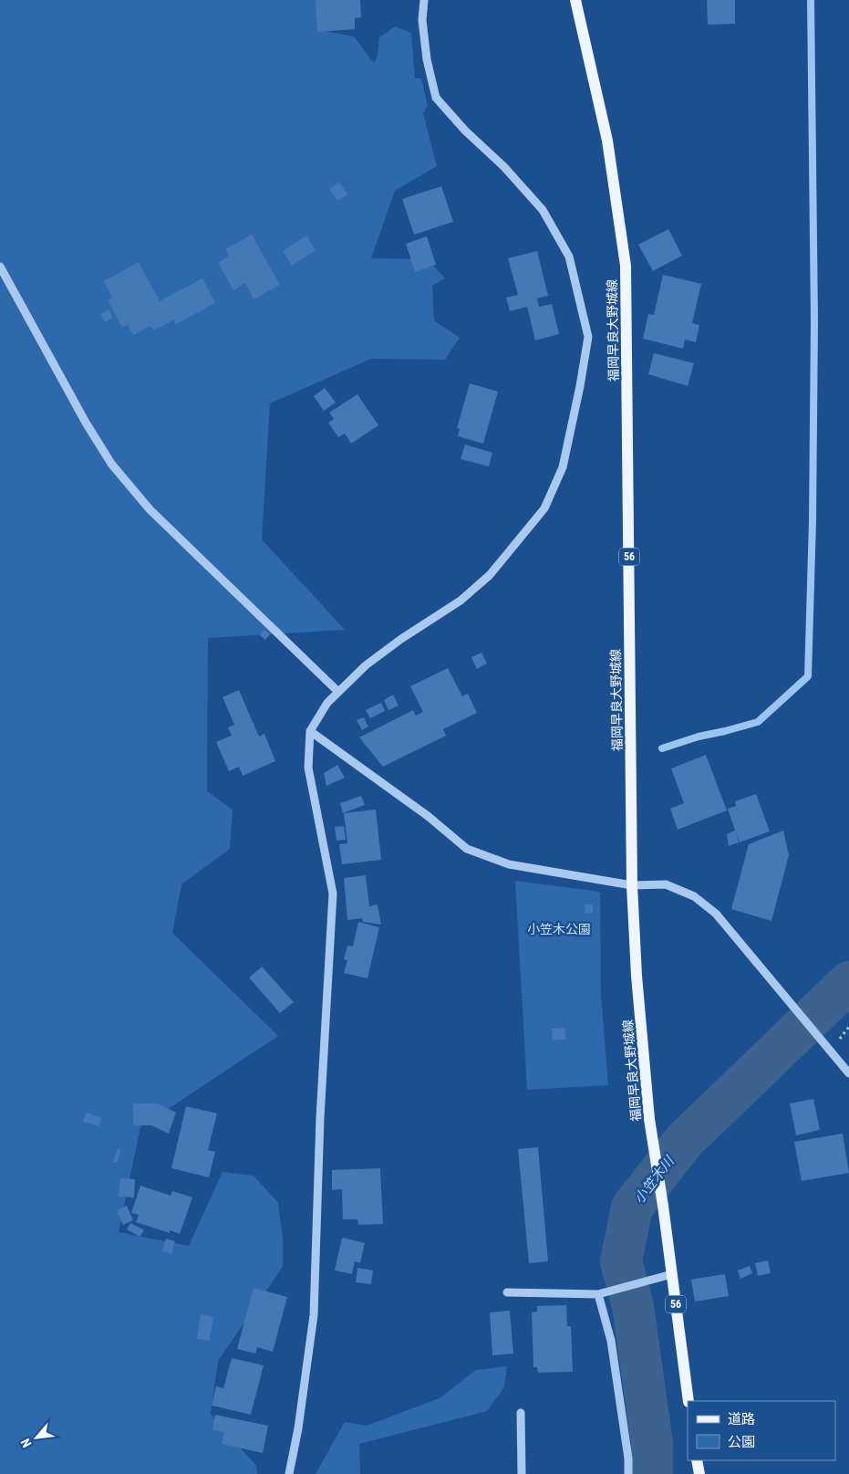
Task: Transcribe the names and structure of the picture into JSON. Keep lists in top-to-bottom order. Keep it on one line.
{"streets":{"main road":["福岡早良大野城線","56"]},"water":["小笠木川"],"parks":["小笠木公園"],"legend":["道路","公園"],"north":"bottom left"}
